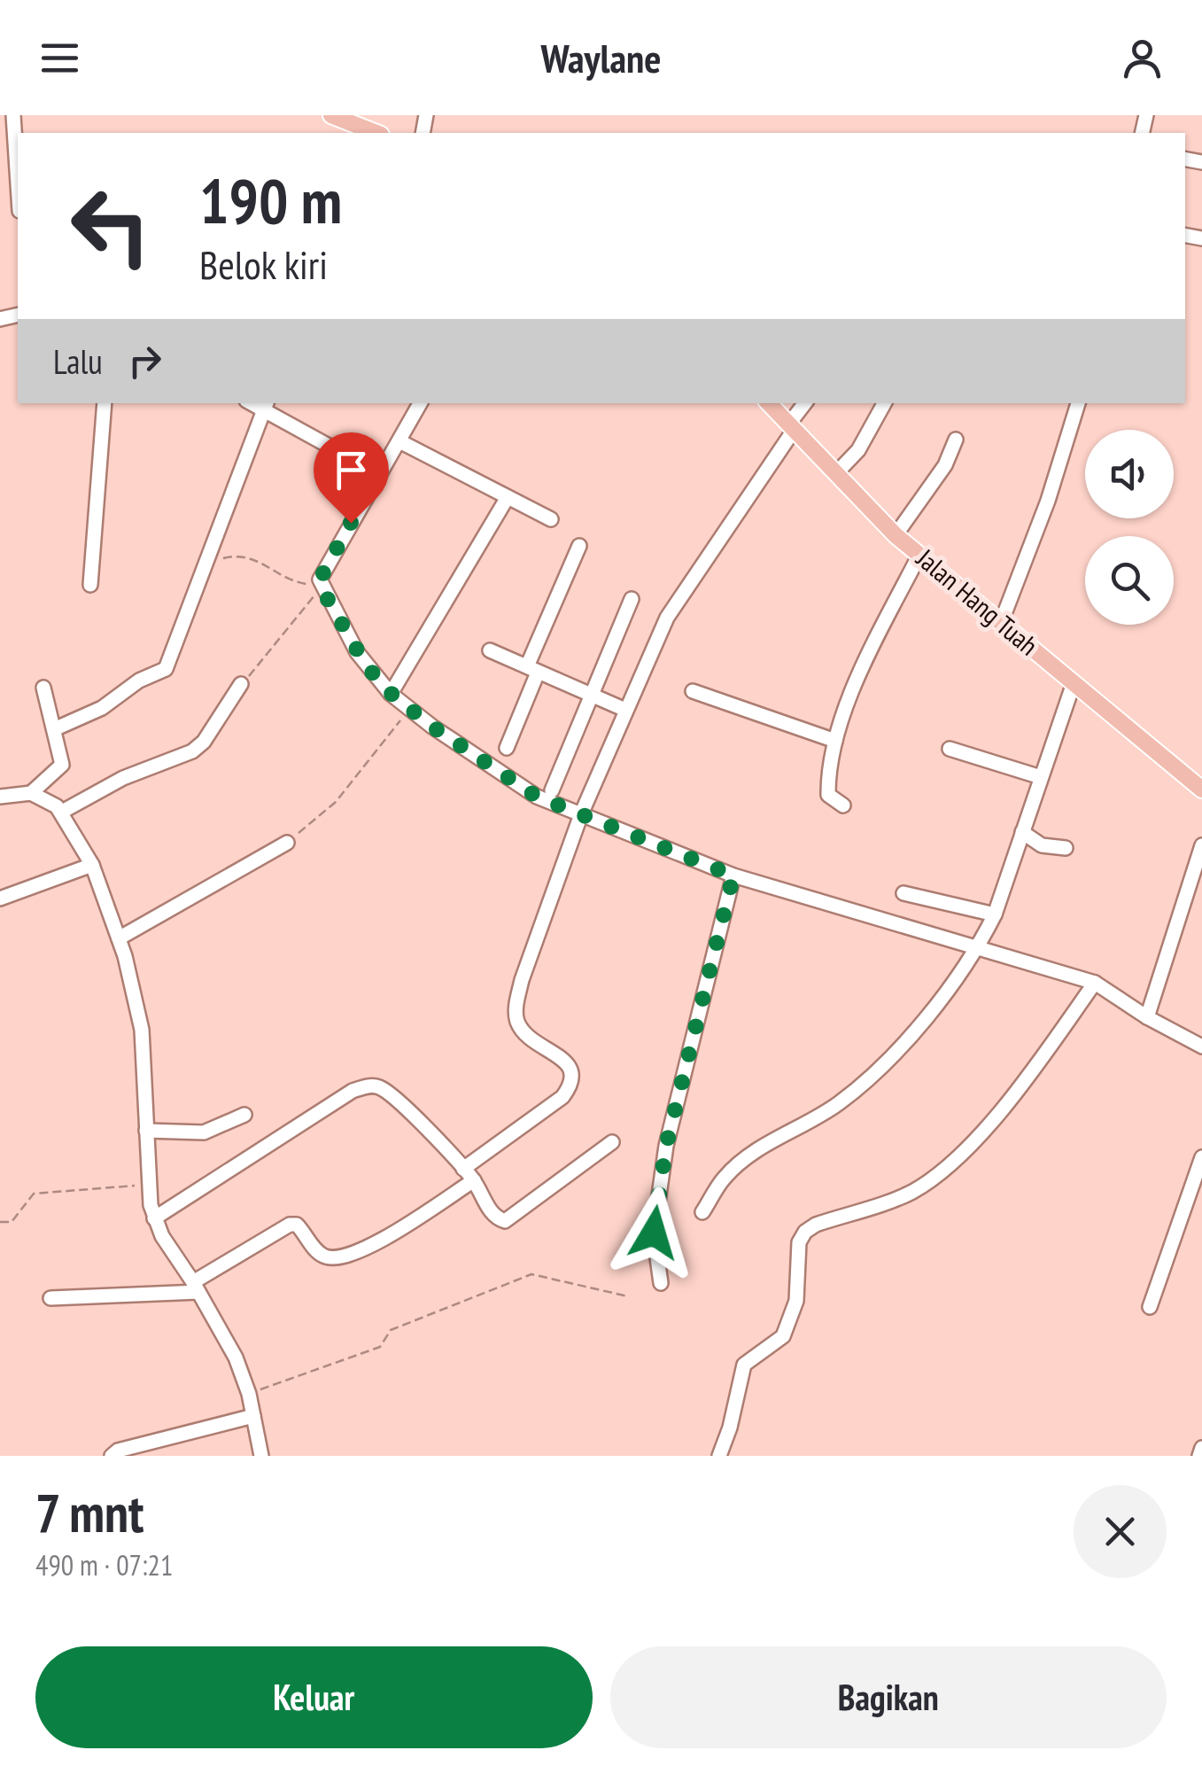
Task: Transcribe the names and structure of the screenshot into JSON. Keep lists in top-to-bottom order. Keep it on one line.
{"streets":{"main road":["Jalan Hang Tuah"]},"page":{"header":"Waylane","turn":["190 m","Belok kiri"],"then":"Lalu","heading":["7 mnt","490 m · 07:21"],"buttons":["Keluar","Bagikan"]}}
